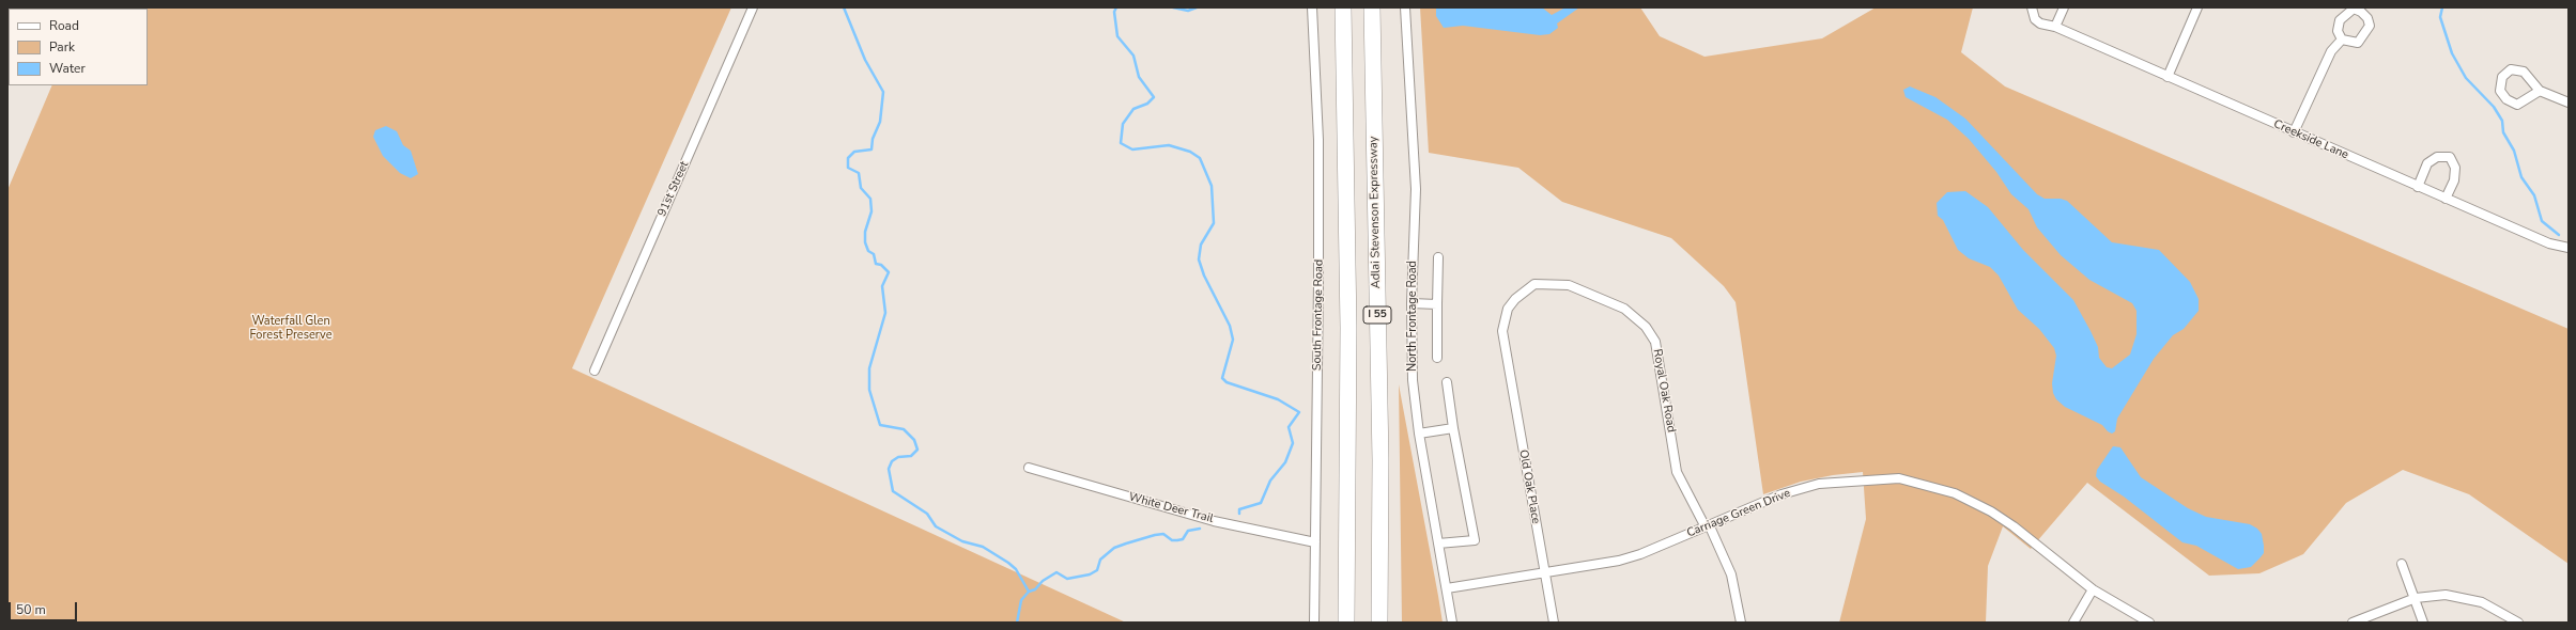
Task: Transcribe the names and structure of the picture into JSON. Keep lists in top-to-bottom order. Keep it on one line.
{"streets":{"highway":["Adlai Stevenson Expressway","I 55"],"street":["Creekside Lane","91st Street","South Frontage Road","North Frontage Road","Royal Oak Road","Old Oak Place","White Deer Trail","Carriage Green Drive"]},"crossings":[["South Frontage Road","White Deer Trail"],["North Frontage Road","Carriage Green Drive"],["Royal Oak Road","Old Oak Place"],["Royal Oak Road","Carriage Green Drive"],["Old Oak Place","Carriage Green Drive"]],"parks":["Waterfall Glen Forest Preserve"],"legend":["Road","Park","Water"],"scale_bar":"50 m"}
